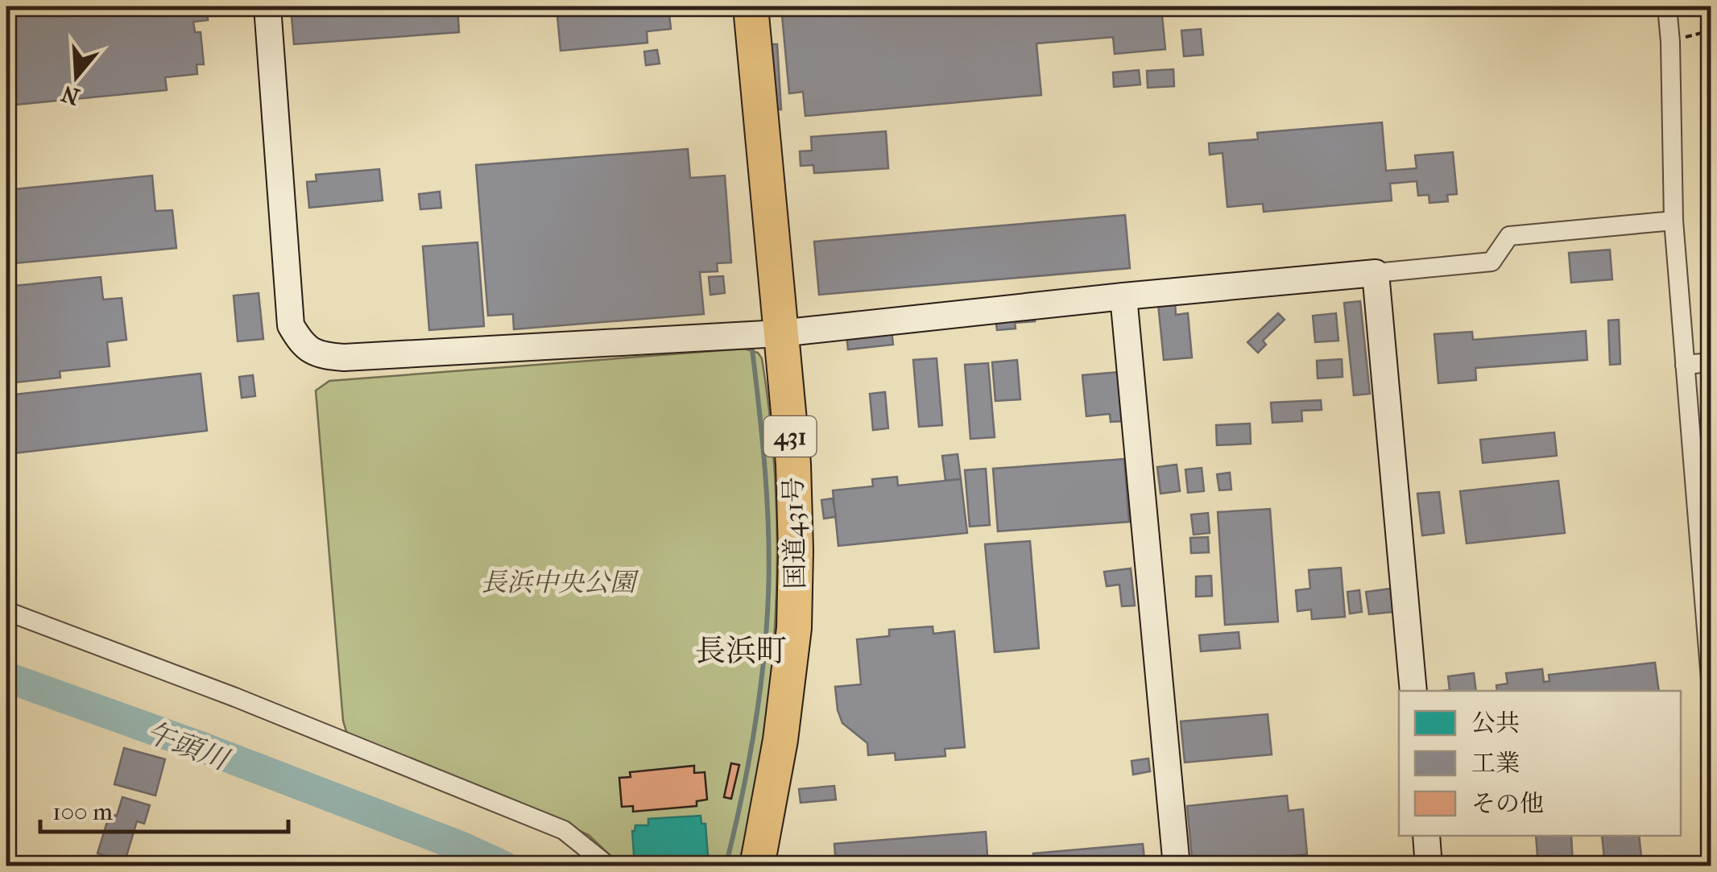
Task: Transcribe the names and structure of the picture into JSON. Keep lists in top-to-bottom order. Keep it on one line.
{"streets":{"highway":["431","国道431号"]},"districts":["長浜町"],"water":["午頭川"],"parks":["長浜中央公園"],"legend":["公共","工業","その他"],"scale_bar":"100 m","north":"bottom"}
